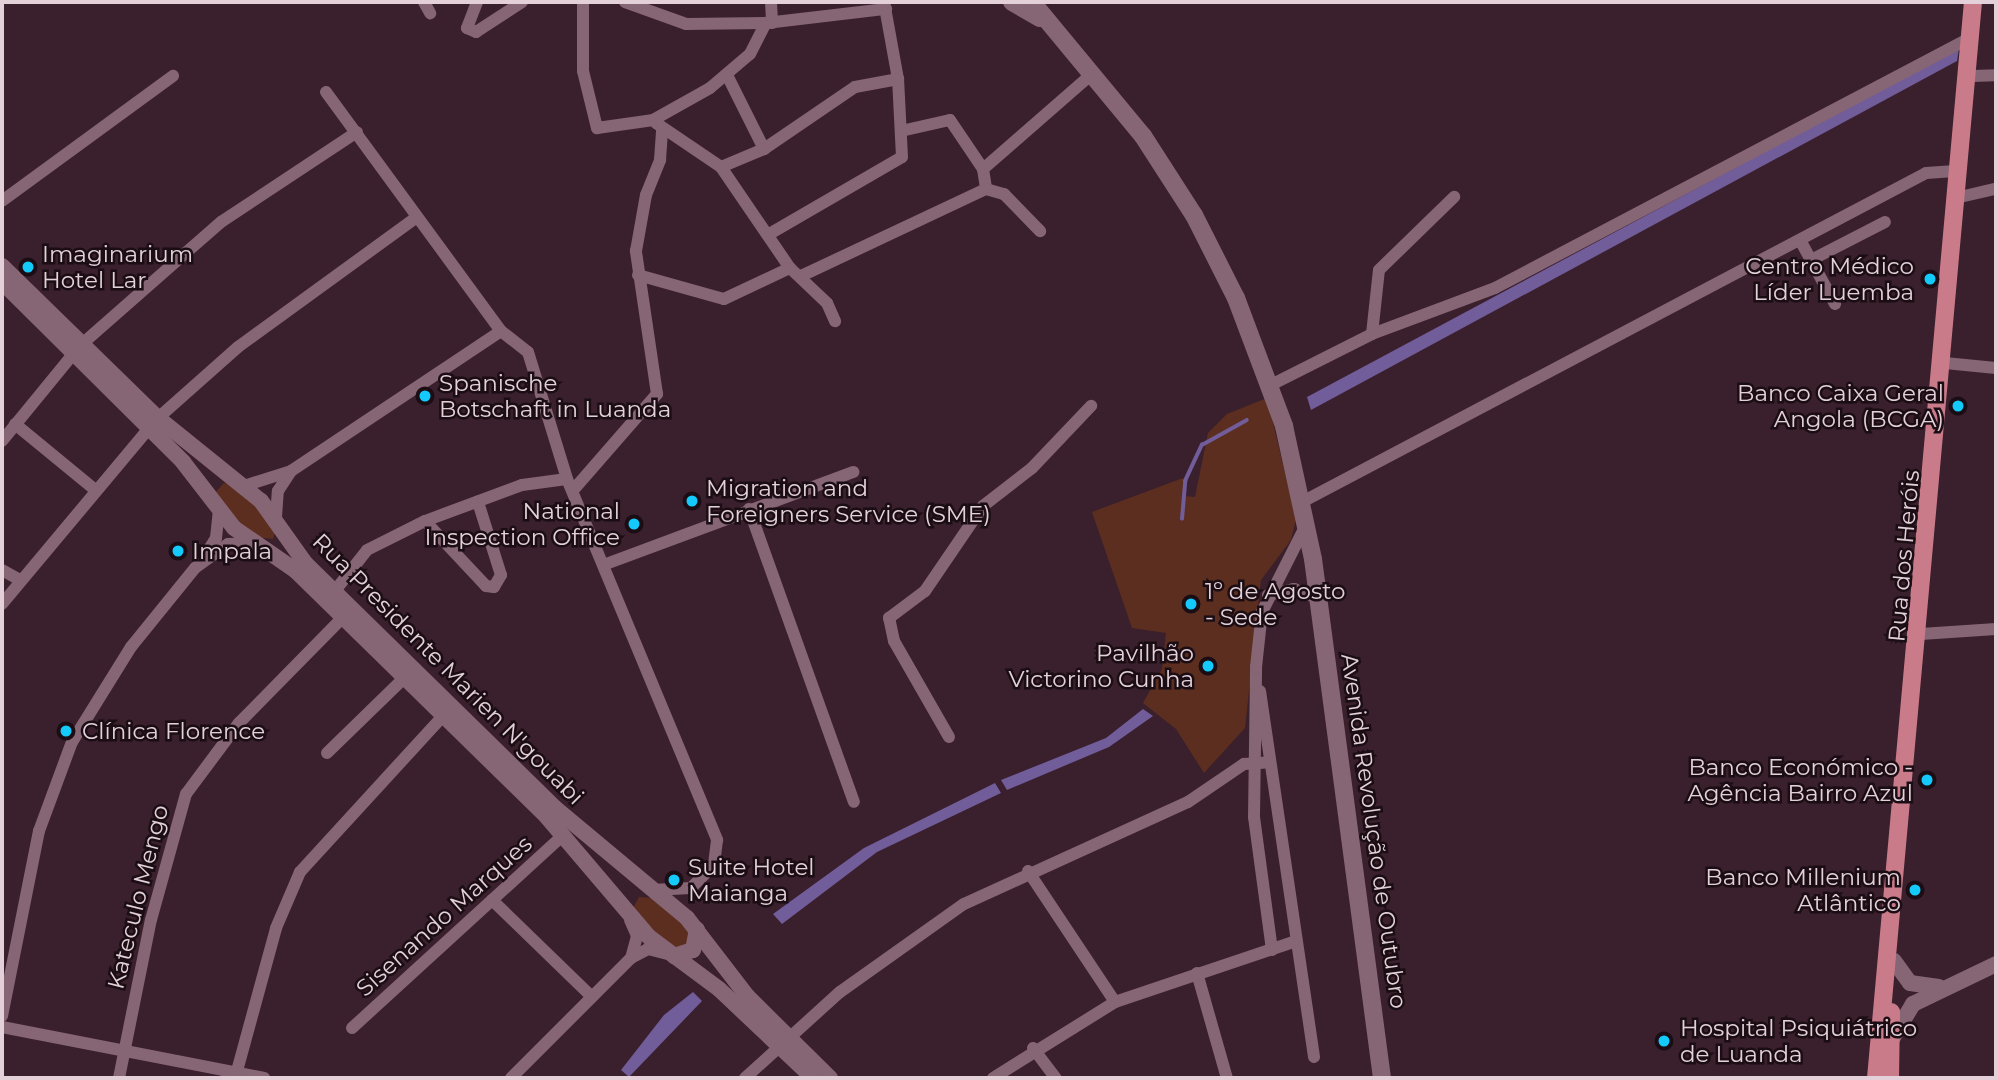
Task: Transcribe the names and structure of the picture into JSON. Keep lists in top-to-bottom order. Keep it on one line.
{"streets":{"main road":["Rua dos Heróis","Avenida Revolução de Outubro"],"street":["Rua Presidente Marien N'gouabi","Kateculo Mengo","Sisenando Marques"]},"crossings":[["Rua Presidente Marien N'gouabi","Kateculo Mengo"],["Rua Presidente Marien N'gouabi","Sisenando Marques"]],"places":["Imaginarium Hotel Lar","Centro Médico Líder Luemba","Spanische Botschaft in Luanda","Banco Caixa Geral Angola (BCGA)","Migration and Foreigners Service (SME)","National Inspection Office","Impala","1º de Agosto - Sede","Pavilhão Victorino Cunha","Clínica Florence","Banco Económico - Agência Bairro Azul","Suite Hotel Maianga","Banco Millenium Atlântico","Hospital Psiquiátrico de Luanda"]}
